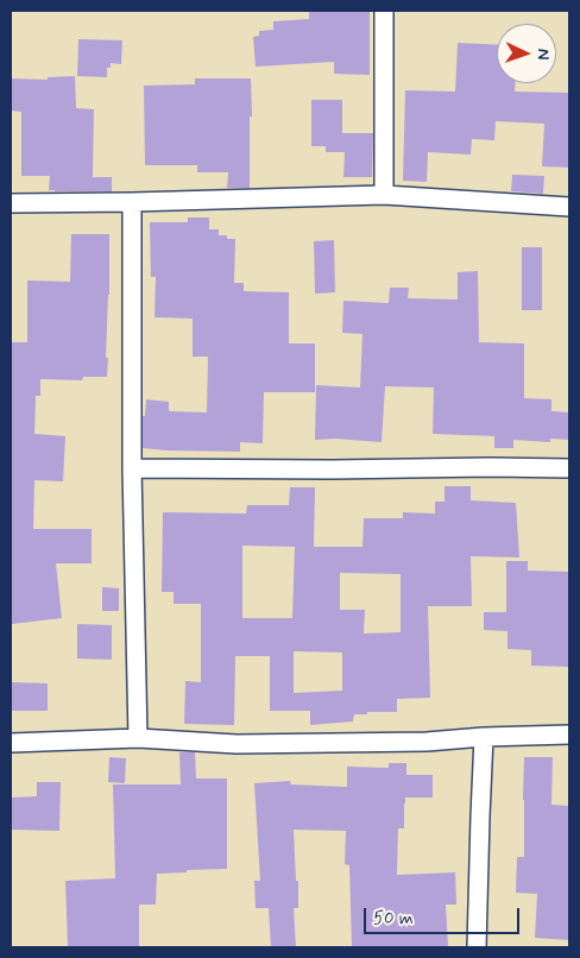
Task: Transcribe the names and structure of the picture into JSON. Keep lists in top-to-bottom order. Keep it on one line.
{"scale_bar":"50 m","north":"right"}
